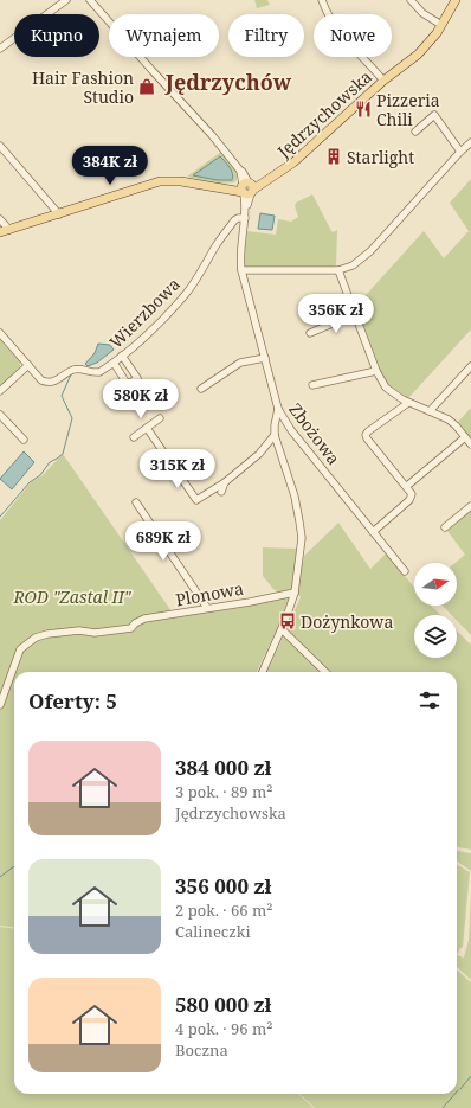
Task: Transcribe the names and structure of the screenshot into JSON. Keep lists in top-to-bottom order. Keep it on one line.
{"streets":{"main road":["Jędrzychowska"],"street":["Wierzbowa","Zbożowa","Plonowa"]},"crossings":[["Jędrzychowska","Zbożowa"],["Wierzbowa","Zbożowa"]],"districts":["Jędrzychów"],"parks":["ROD \"Zastal II\""],"places":{"shop":["Hair Fashion Studio"],"restaurant":["Pizzeria Chili"],"building":["Starlight"],"bus stop":["Dożynkowa"]},"north":"right","page":{"chip":["Kupno","Wynajem","Filtry","Nowe"],"price":["384K zł","356K zł","580K zł","315K zł","689K zł"],"heading":"Oferty: 5","list":[{"name":"384 000 zł","note":"3 pok. · 89 m² · Jędrzychowska"},{"name":"356 000 zł","note":"2 pok. · 66 m² · Calineczki"},{"name":"580 000 zł","note":"4 pok. · 96 m² · Boczna"}]}}
